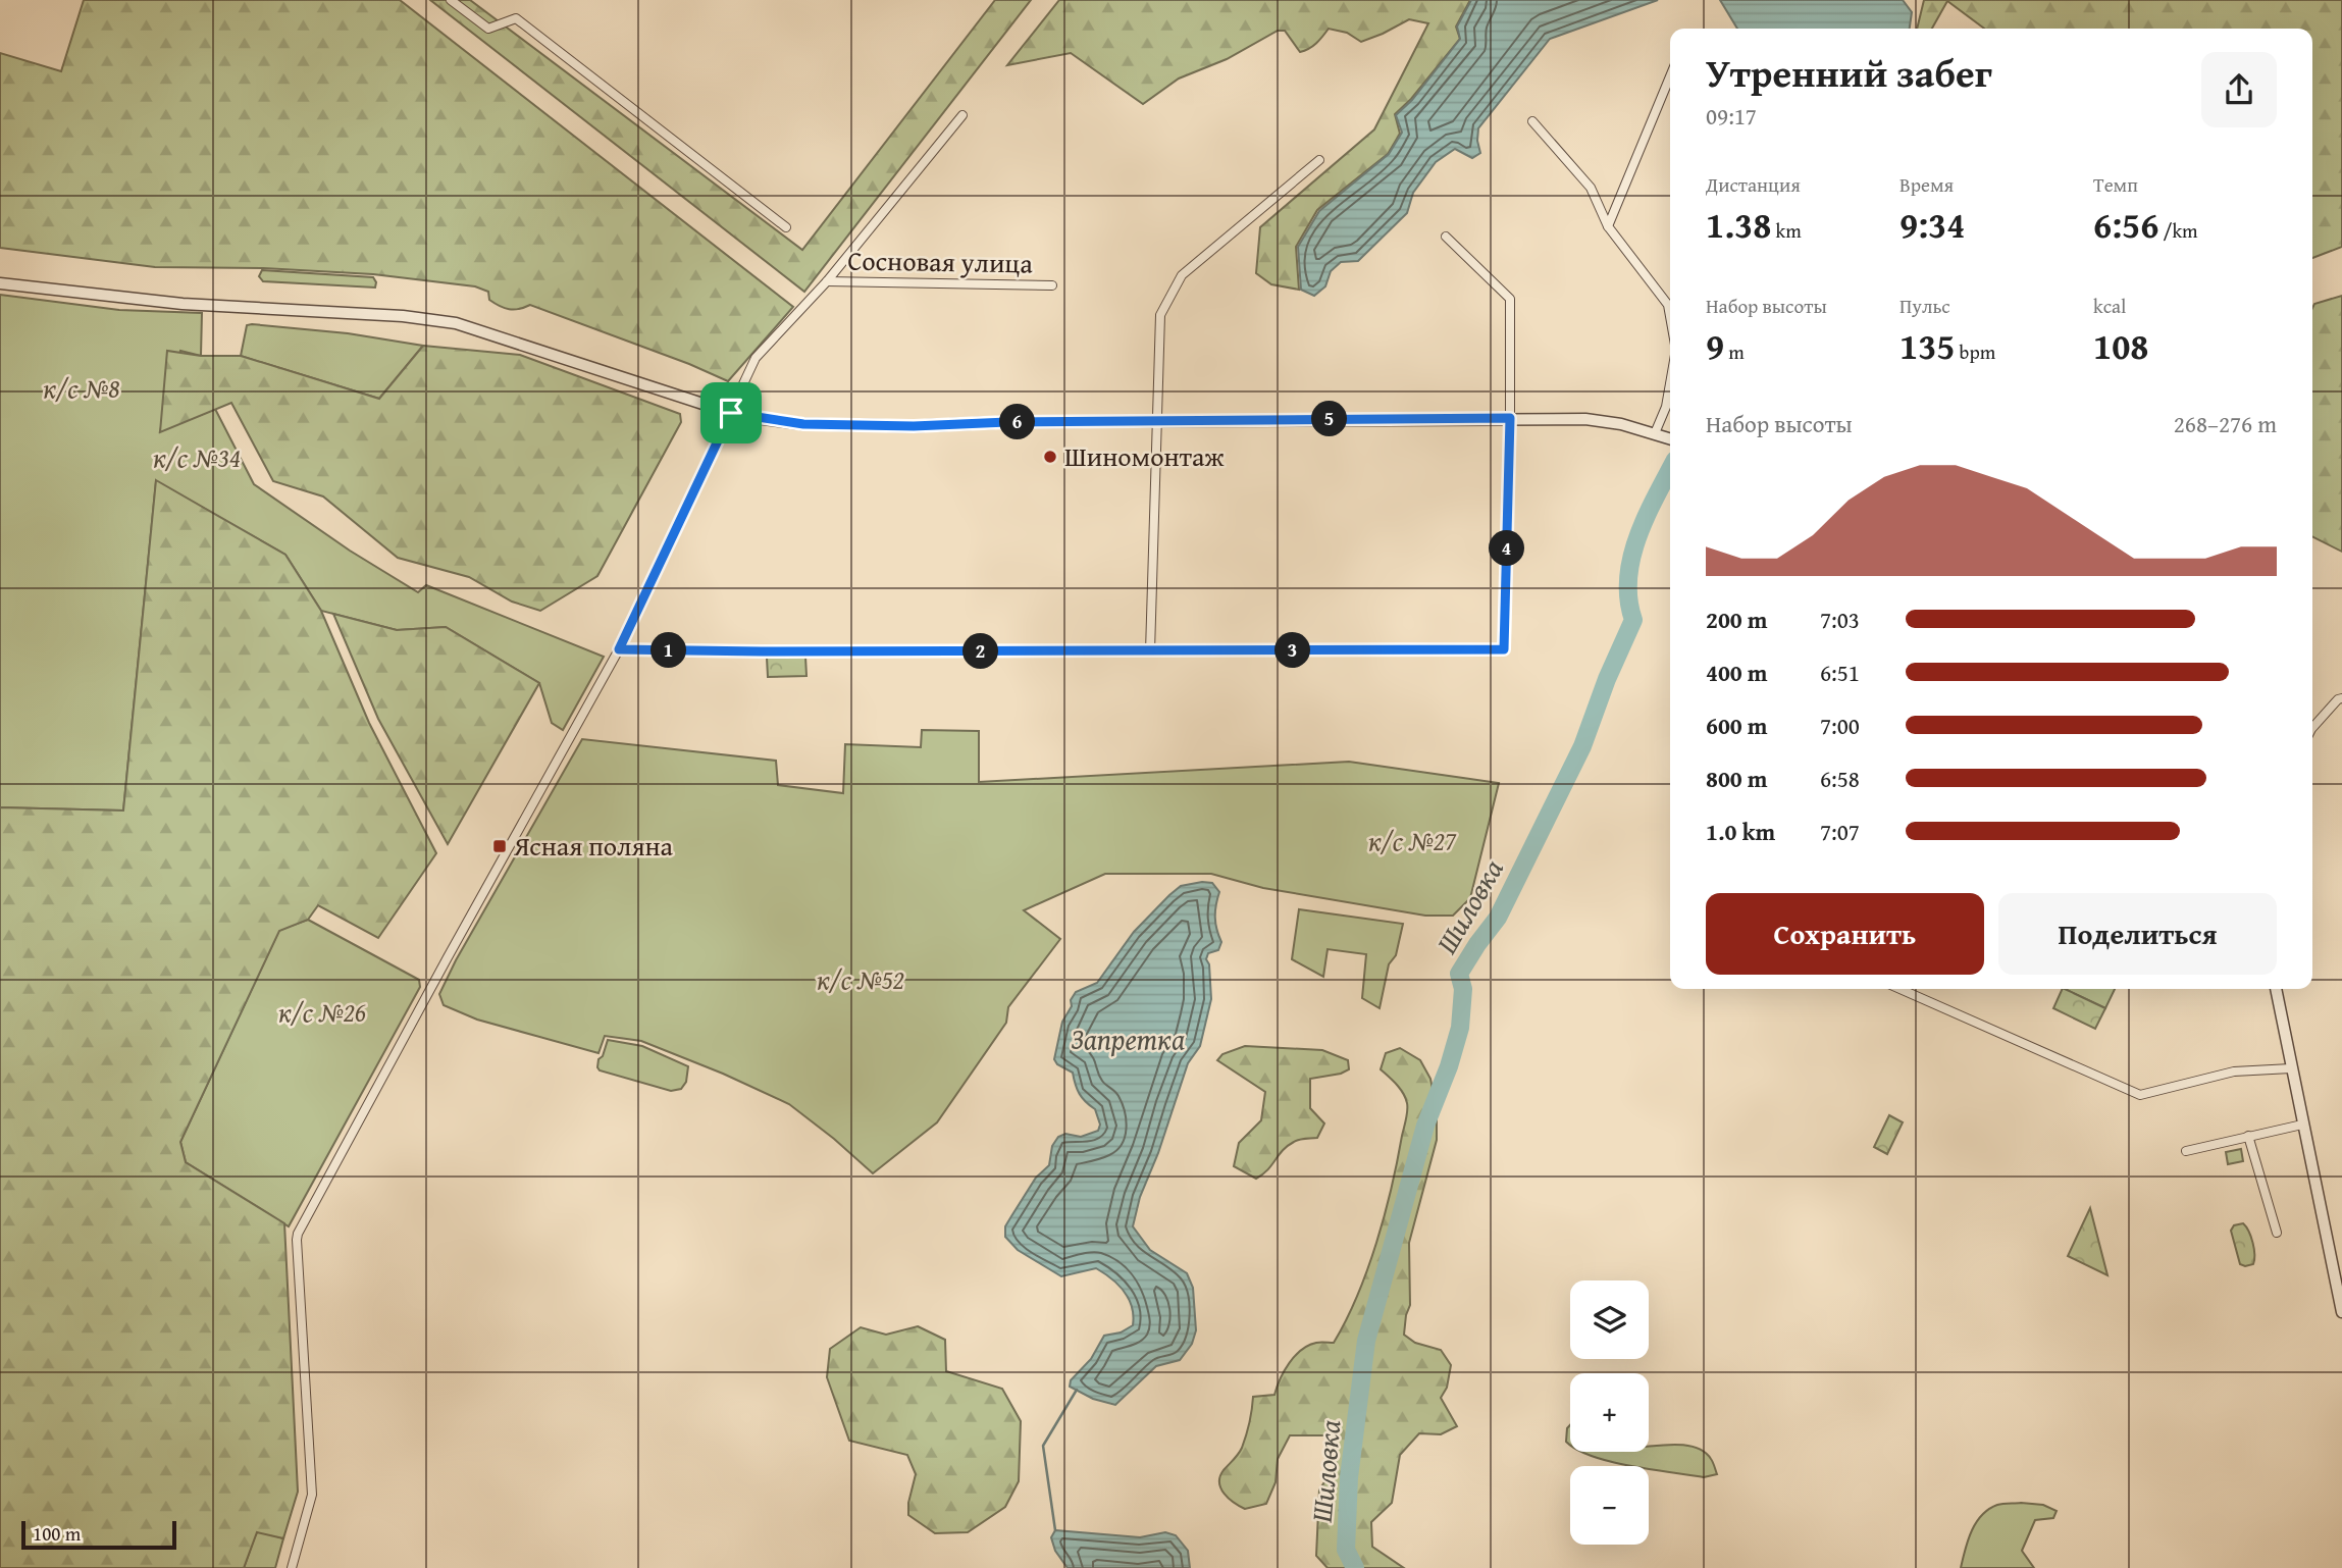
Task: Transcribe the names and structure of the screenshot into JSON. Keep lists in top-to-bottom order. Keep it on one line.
{"streets":{"street":["Сосновая улица"]},"water":["Шиловка","Запретка"],"parks":["к/с №8","к/с №34","к/с №27","к/с №52","к/с №26"],"places":{"other":["Шиномонтаж"],"transit":["Ясная поляна"]},"scale_bar":"100 m","page":{"heading":["Утренний забег","09:17"],"stats":[["Дистанция","1.38 km"],["Время","9:34"],["Темп","6:56 /km"],["Набор высоты","9 m"],["Пульс","135 bpm"],["kcal","108"]],"chart":["Набор высоты","268–276 m"],"pins":["5","6","4","1","3","2"],"list":[{"name":"200 m","note":"7:03"},{"name":"400 m","note":"6:51"},{"name":"600 m","note":"7:00"},{"name":"800 m","note":"6:58"},{"name":"1.0 km","note":"7:07"}],"buttons":["Сохранить","Поделиться"],"map_buttons":["+","−"],"scale":"100 m"}}
